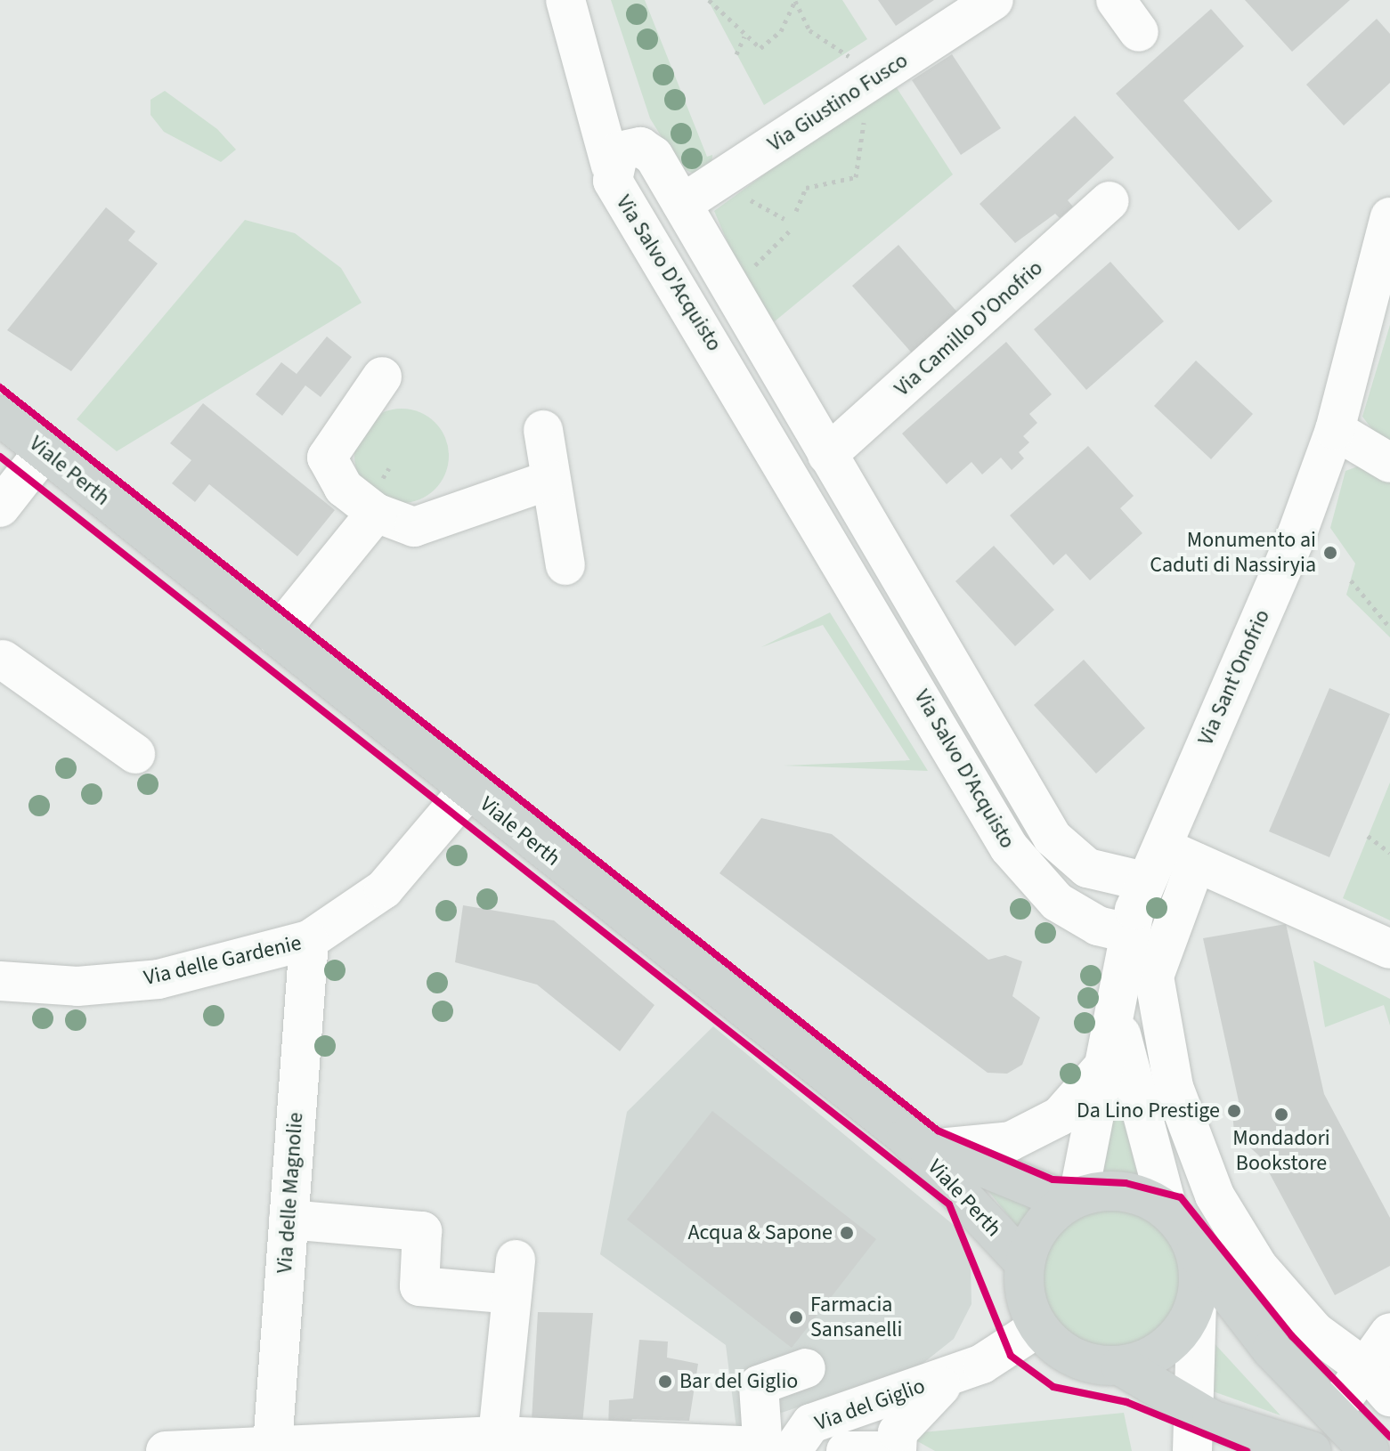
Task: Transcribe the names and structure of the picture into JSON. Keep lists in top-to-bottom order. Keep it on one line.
{"streets":{"main road":["Viale Perth"],"street":["Via Giustino Fusco","Via Salvo D'Acquisto","Via Camillo D'Onofrio","Via Sant'Onofrio","Via delle Gardenie","Via delle Magnolie","Via del Giglio"]},"crossings":[["Via Giustino Fusco","Via Salvo D'Acquisto"],["Via Salvo D'Acquisto","Via Camillo D'Onofrio"],["Via Salvo D'Acquisto","Via Sant'Onofrio"],["Viale Perth","Via Sant'Onofrio"],["Viale Perth","Via delle Gardenie"],["Viale Perth","Via del Giglio"],["Via Sant'Onofrio","Via del Giglio"],["Via delle Gardenie","Via delle Magnolie"],["Via delle Magnolie","Via del Giglio"]],"places":["Monumento ai Caduti di Nassiryia","Da Lino Prestige","Mondadori Bookstore","Acqua & Sapone","Farmacia Sansanelli","Bar del Giglio"]}
